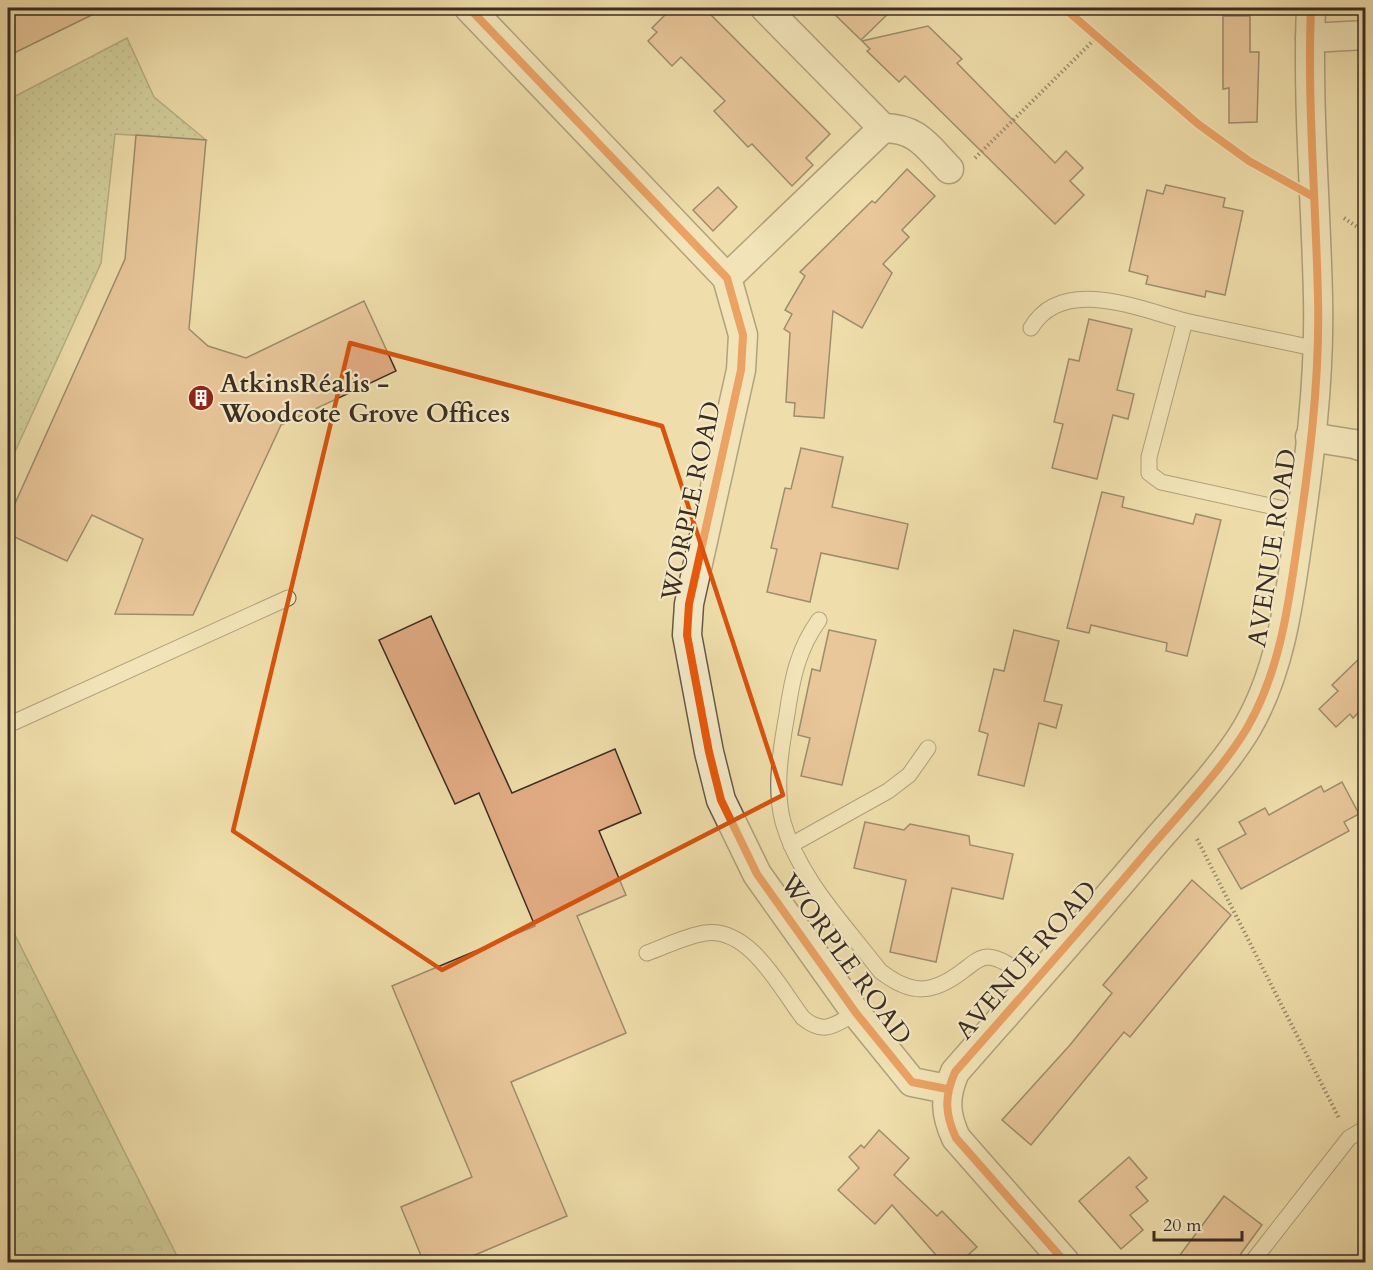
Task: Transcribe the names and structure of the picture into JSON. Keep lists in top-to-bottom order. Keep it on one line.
{"streets":{"street":["WORPLE ROAD","AVENUE ROAD"]},"crossings":[["WORPLE ROAD","AVENUE ROAD"]],"places":{"building":["AtkinsRéalis - Woodcote Grove Offices"]},"scale_bar":"20 m"}
